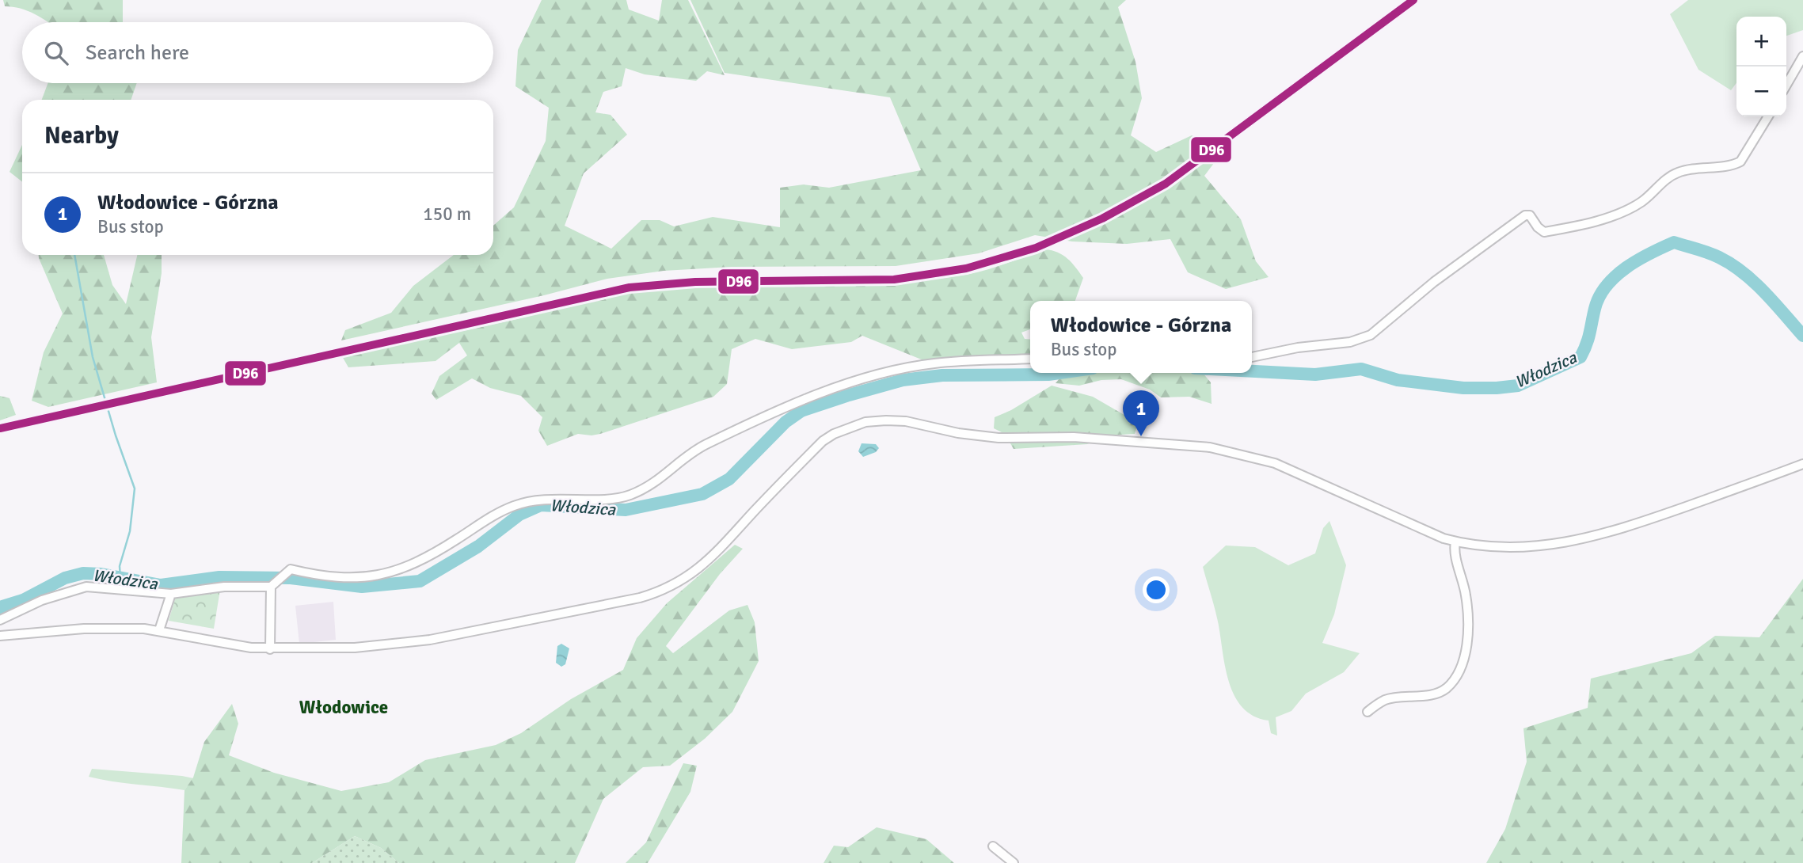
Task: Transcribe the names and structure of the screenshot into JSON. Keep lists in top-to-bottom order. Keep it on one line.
{"districts":["Włodowice"],"water":["Włodzica"],"lines":["transit line D96"],"page":{"map_buttons":["+","−"],"search":"Search here","heading":"Nearby","list":[{"mark":"1","name":"Włodowice - Górzna","note":"Bus stop","value":"150 m"}],"popup":["Włodowice - Górzna","Bus stop"],"pins":"1"}}
